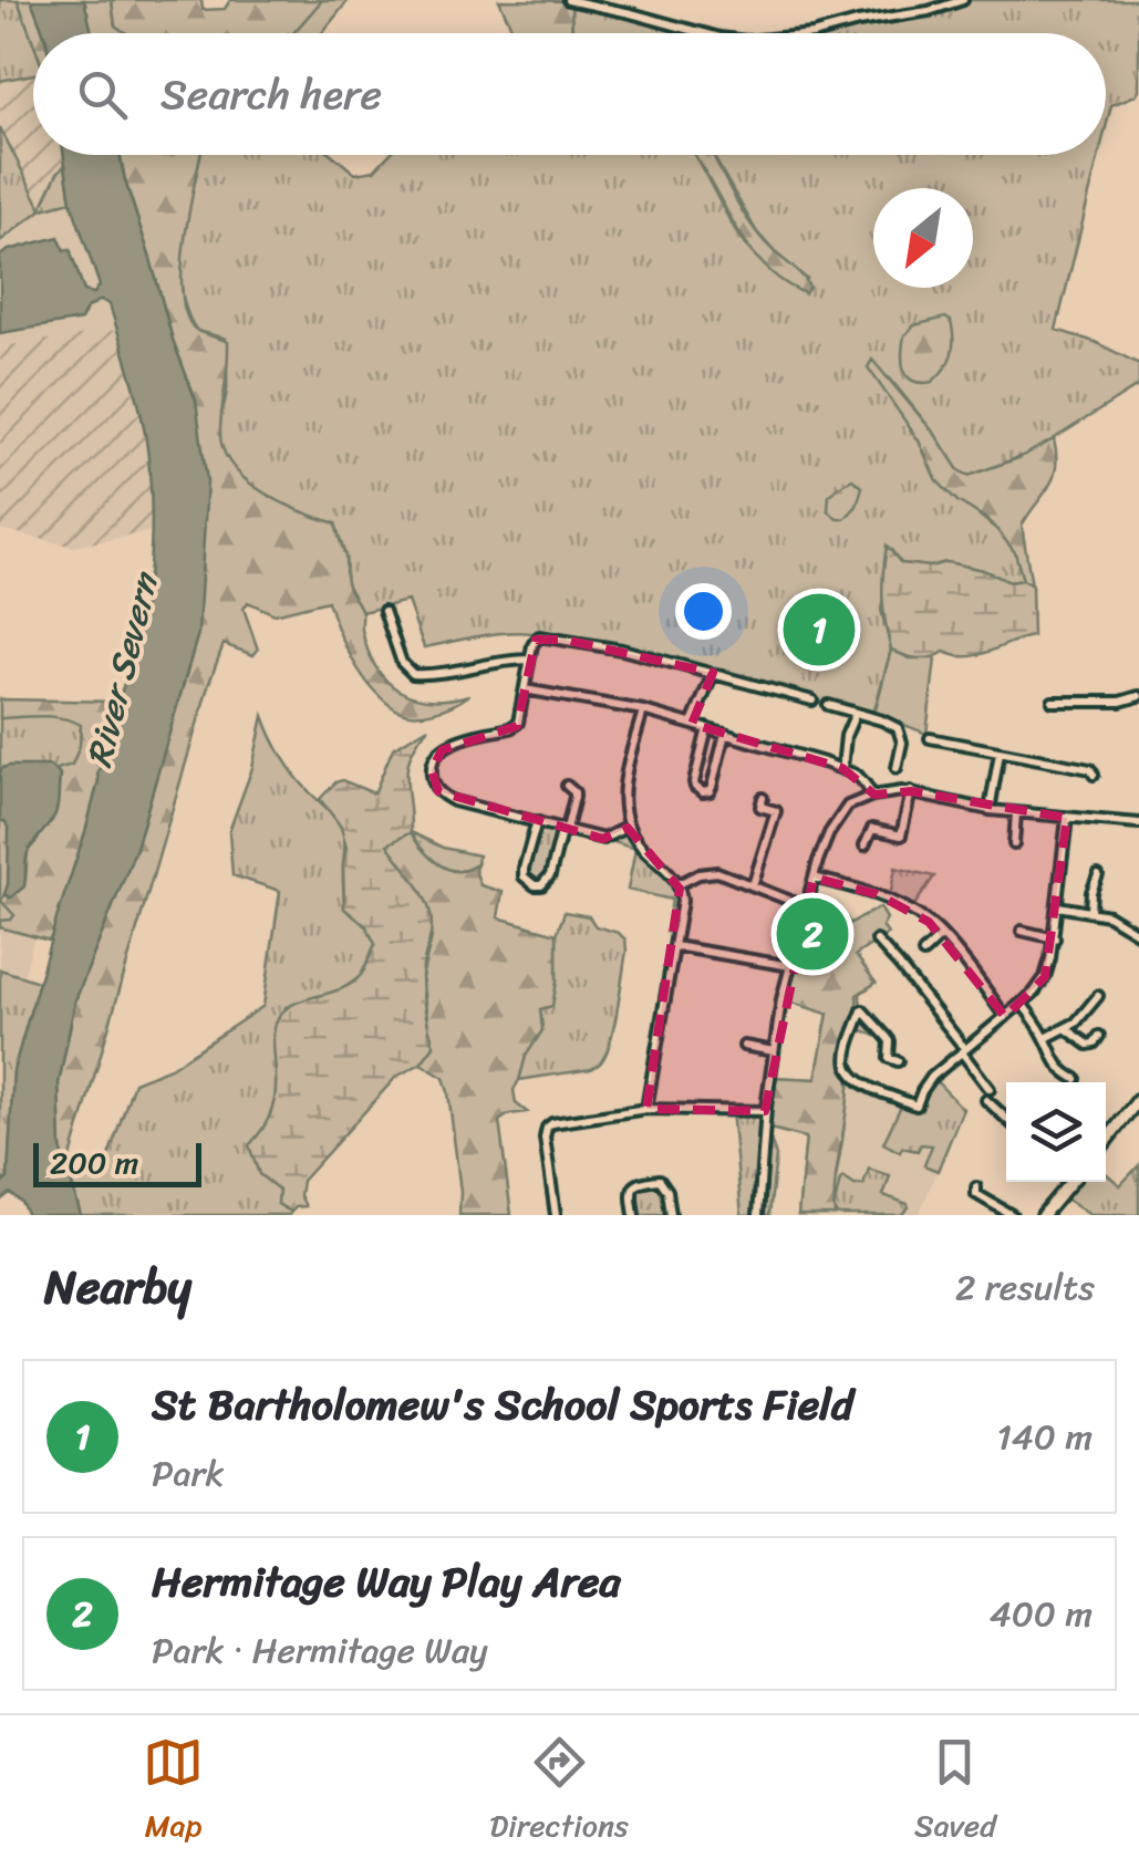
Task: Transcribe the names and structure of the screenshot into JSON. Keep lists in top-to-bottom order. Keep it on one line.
{"water":["River Severn"],"scale_bar":"200 m","north":"bottom left","page":{"search":"Search here","pins":["1","2"],"scale":"200 m","heading":["Nearby","2 results"],"list":[{"mark":"1","name":"St Bartholomew's School Sports Field","note":"Park","value":"140 m"},{"mark":"2","name":"Hermitage Way Play Area","note":"Park · Hermitage Way","value":"400 m"}],"nav":["Map","Directions","Saved"]}}
